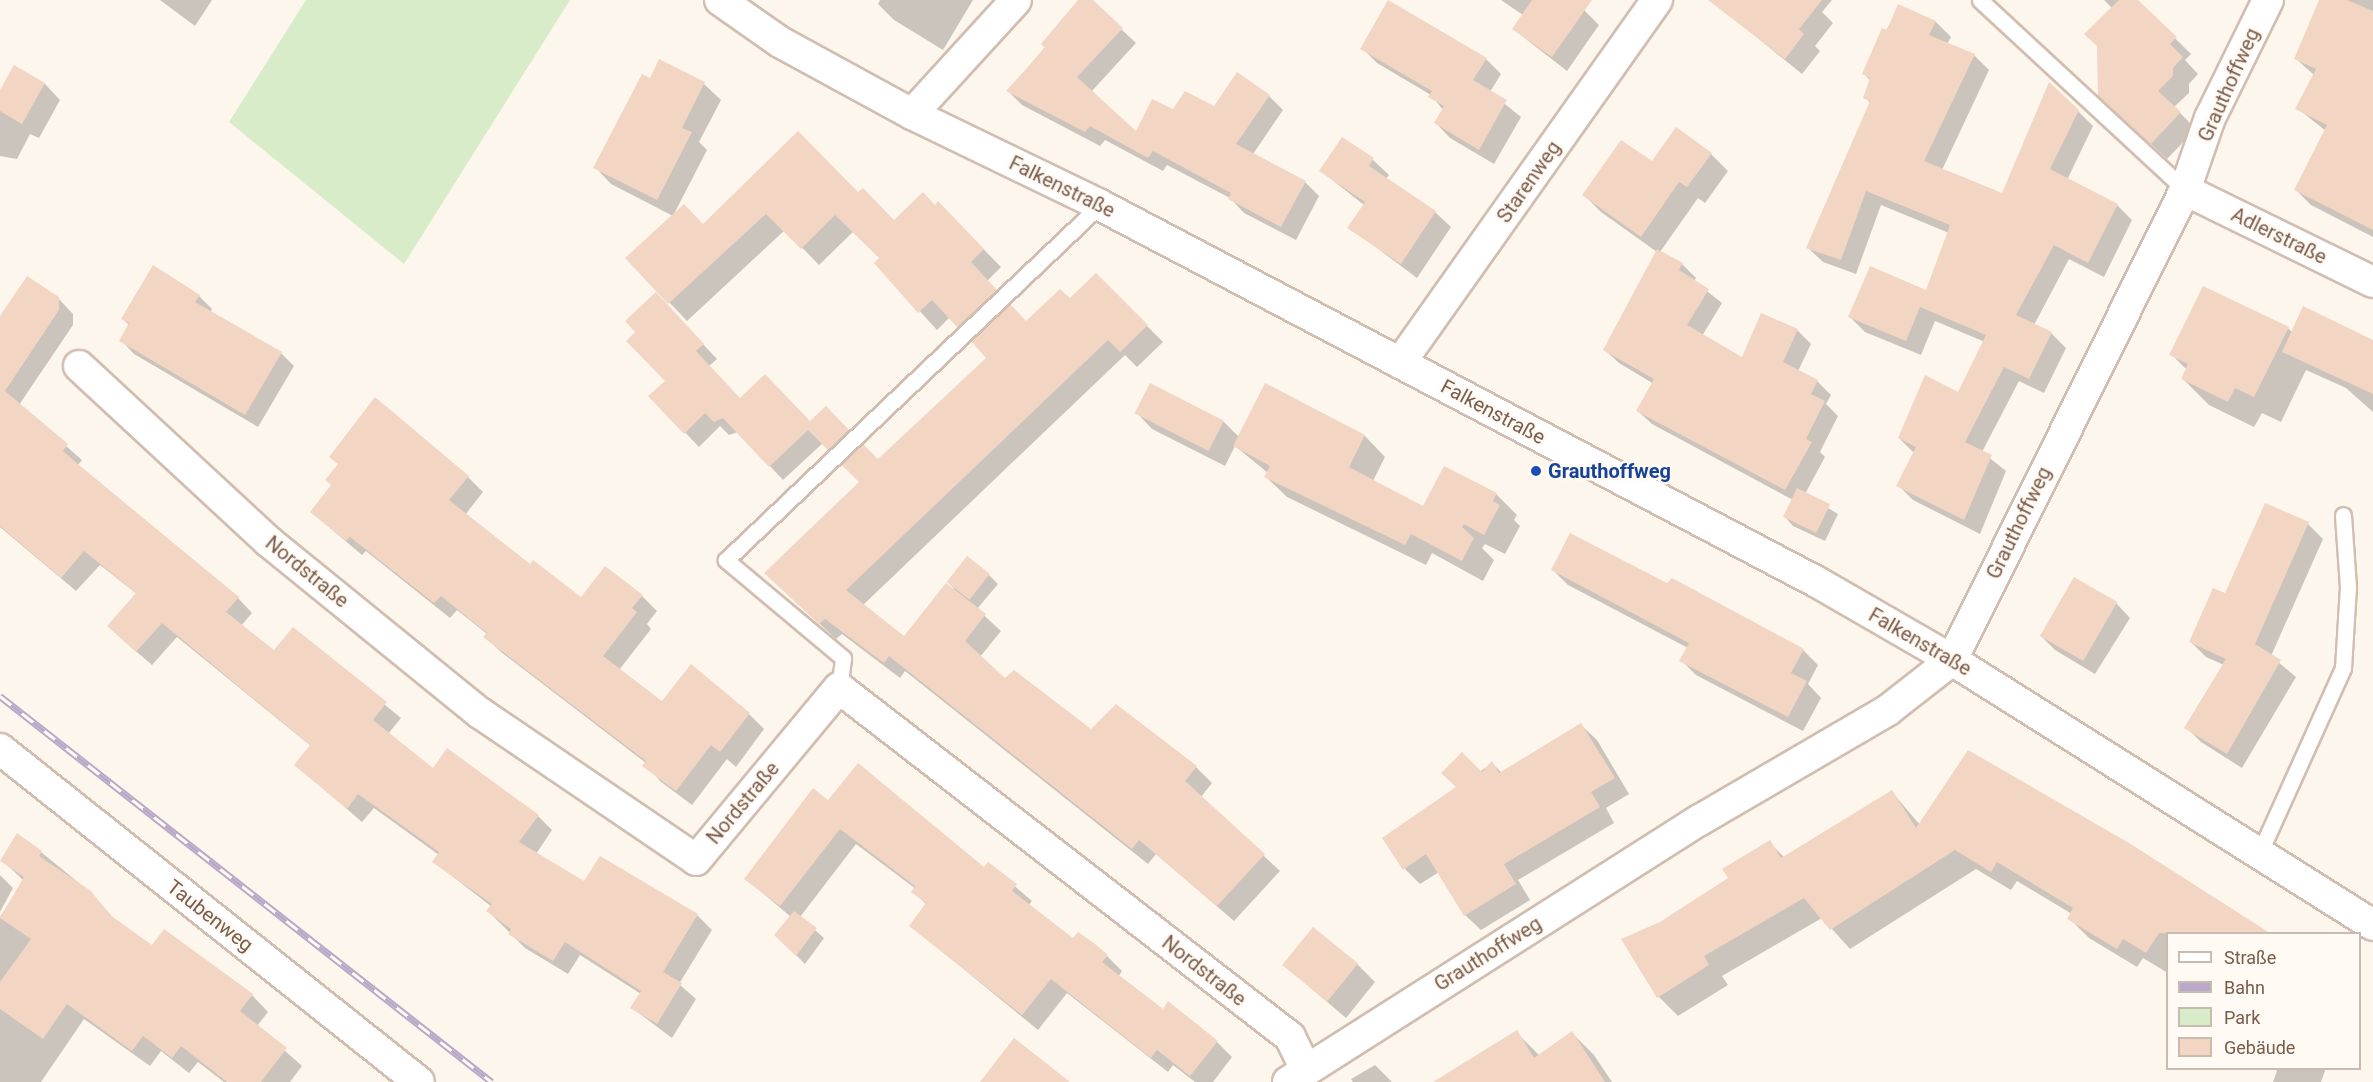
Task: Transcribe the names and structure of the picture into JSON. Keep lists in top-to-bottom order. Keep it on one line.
{"streets":{"street":["Grauthoffweg","Starenweg","Falkenstraße","Adlerstraße","Nordstraße","Taubenweg"]},"crossings":[["Grauthoffweg","Falkenstraße"],["Grauthoffweg","Adlerstraße"],["Grauthoffweg","Nordstraße"],["Starenweg","Falkenstraße"]],"places":["Grauthoffweg"],"legend":["Straße","Bahn","Park","Gebäude"]}
